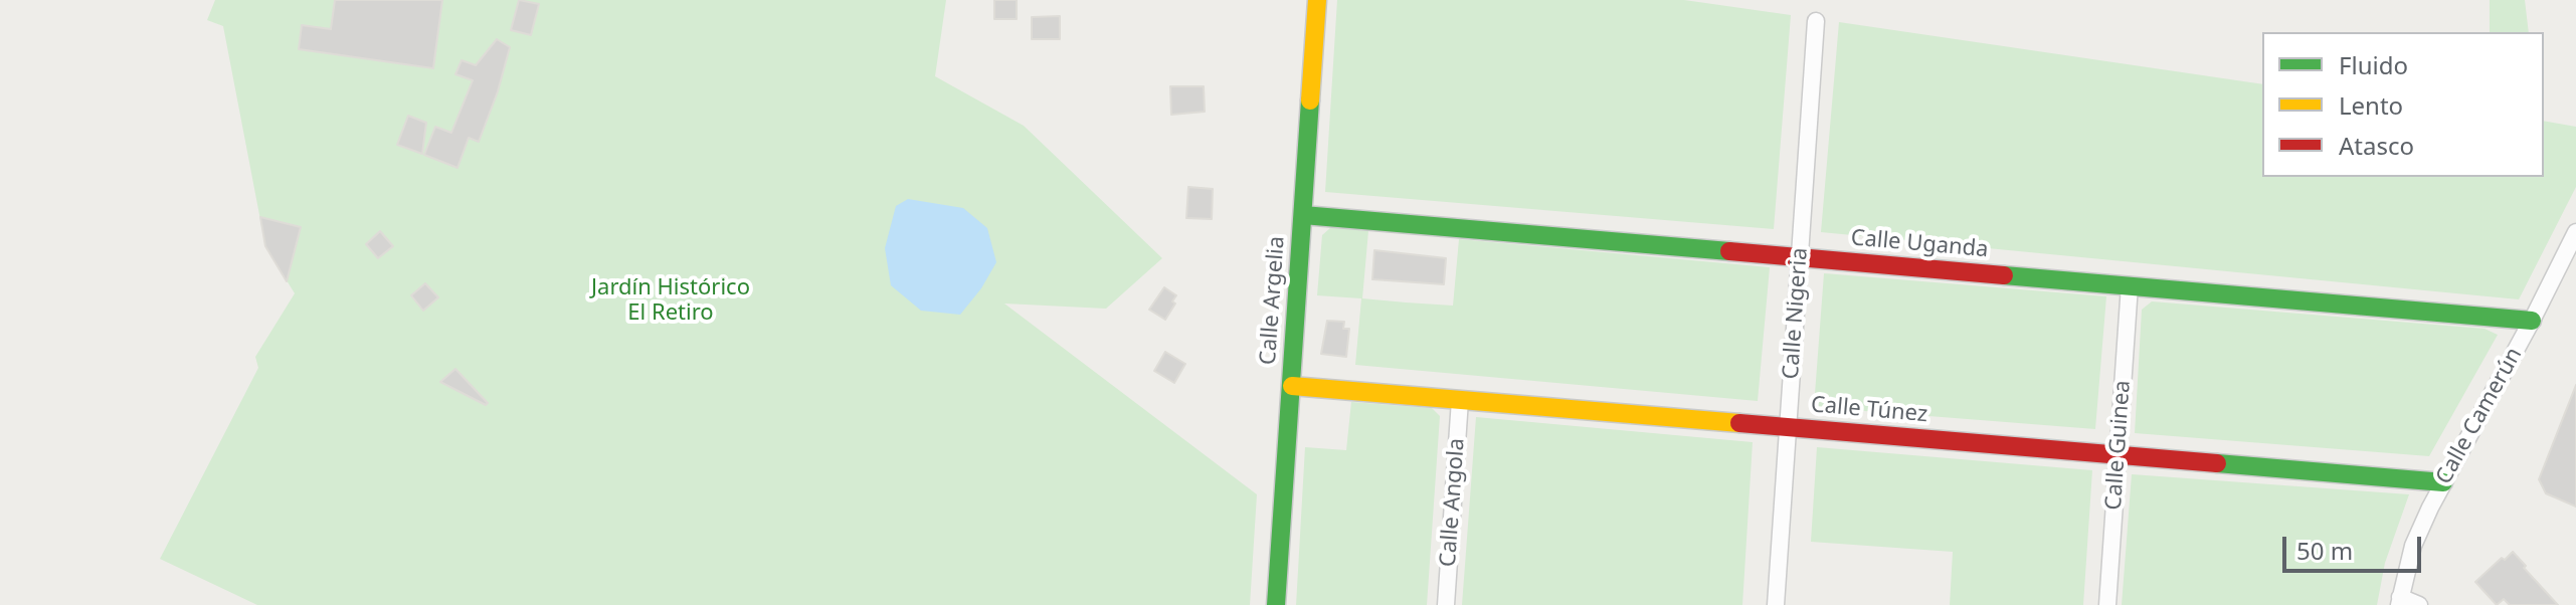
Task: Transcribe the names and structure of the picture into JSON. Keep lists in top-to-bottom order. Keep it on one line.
{"streets":{"street":["Calle Uganda","Calle Argelia","Calle Nigeria","Calle Túnez","Calle Camerún","Calle Guinea","Calle Angola"]},"crossings":[["Calle Uganda","Calle Argelia"],["Calle Uganda","Calle Nigeria"],["Calle Uganda","Calle Camerún"],["Calle Uganda","Calle Guinea"],["Calle Argelia","Calle Túnez"],["Calle Nigeria","Calle Túnez"],["Calle Túnez","Calle Camerún"],["Calle Túnez","Calle Guinea"],["Calle Túnez","Calle Angola"]],"parks":["Jardín Histórico El Retiro"],"legend":["Fluido","Lento","Atasco"],"scale_bar":"50 m"}
